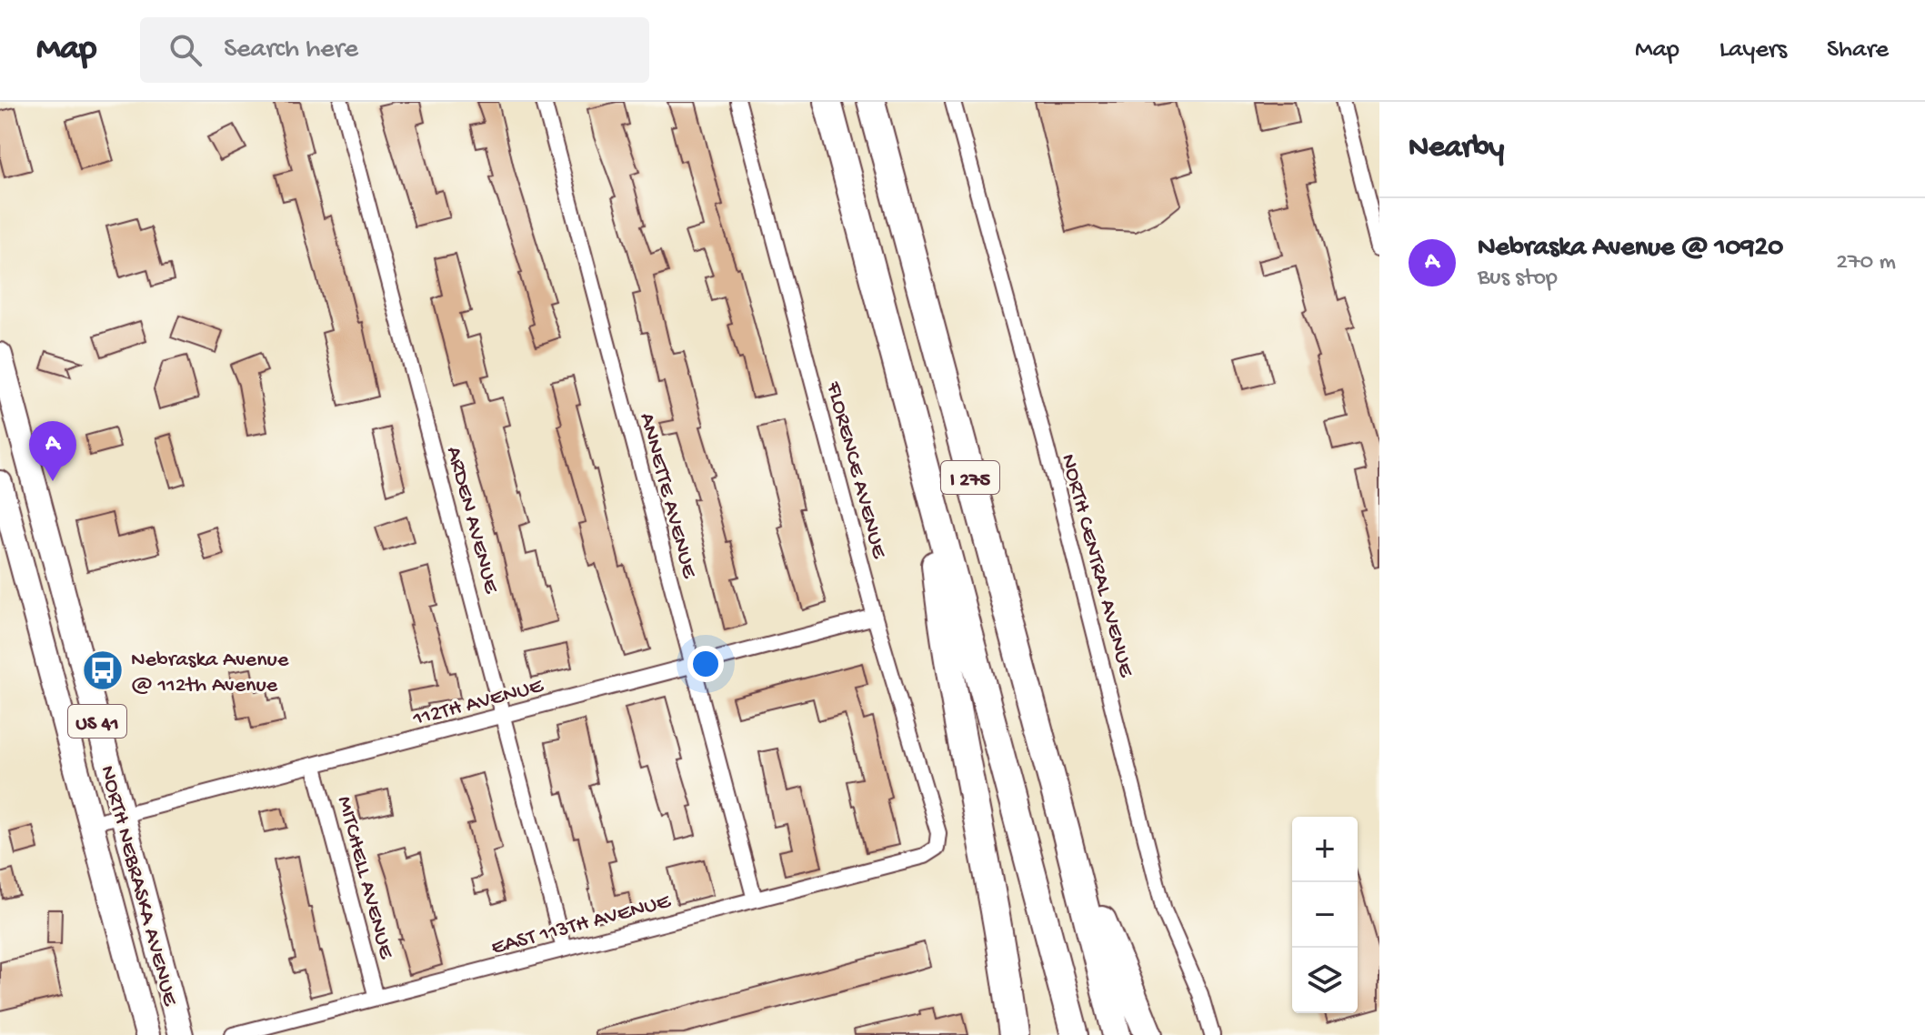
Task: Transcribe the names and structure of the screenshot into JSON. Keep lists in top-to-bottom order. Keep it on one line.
{"streets":{"highway":["I 275"],"main road":["US 41","NORTH NEBRASKA AVENUE"],"street":["FLORENCE AVENUE","ANNETTE AVENUE","ARDEN AVENUE","NORTH CENTRAL AVENUE","112TH AVENUE","MITCHELL AVENUE","EAST 113TH AVENUE"]},"crossings":[["FLORENCE AVENUE","112TH AVENUE"],["FLORENCE AVENUE","EAST 113TH AVENUE"],["ANNETTE AVENUE","112TH AVENUE"],["ANNETTE AVENUE","EAST 113TH AVENUE"],["ARDEN AVENUE","112TH AVENUE"],["ARDEN AVENUE","EAST 113TH AVENUE"],["112TH AVENUE","MITCHELL AVENUE"],["112TH AVENUE","NORTH NEBRASKA AVENUE"],["MITCHELL AVENUE","EAST 113TH AVENUE"]],"places":{"bus stop":["Nebraska Avenue @ 112th Avenue"]},"page":{"header":"Map","search":"Search here","nav":["Map","Layers","Share"],"heading":"Nearby","list":[{"mark":"A","name":"Nebraska Avenue @ 10920","note":"Bus stop","value":"270 m"}],"pins":"A","map_buttons":["+","−"]}}
